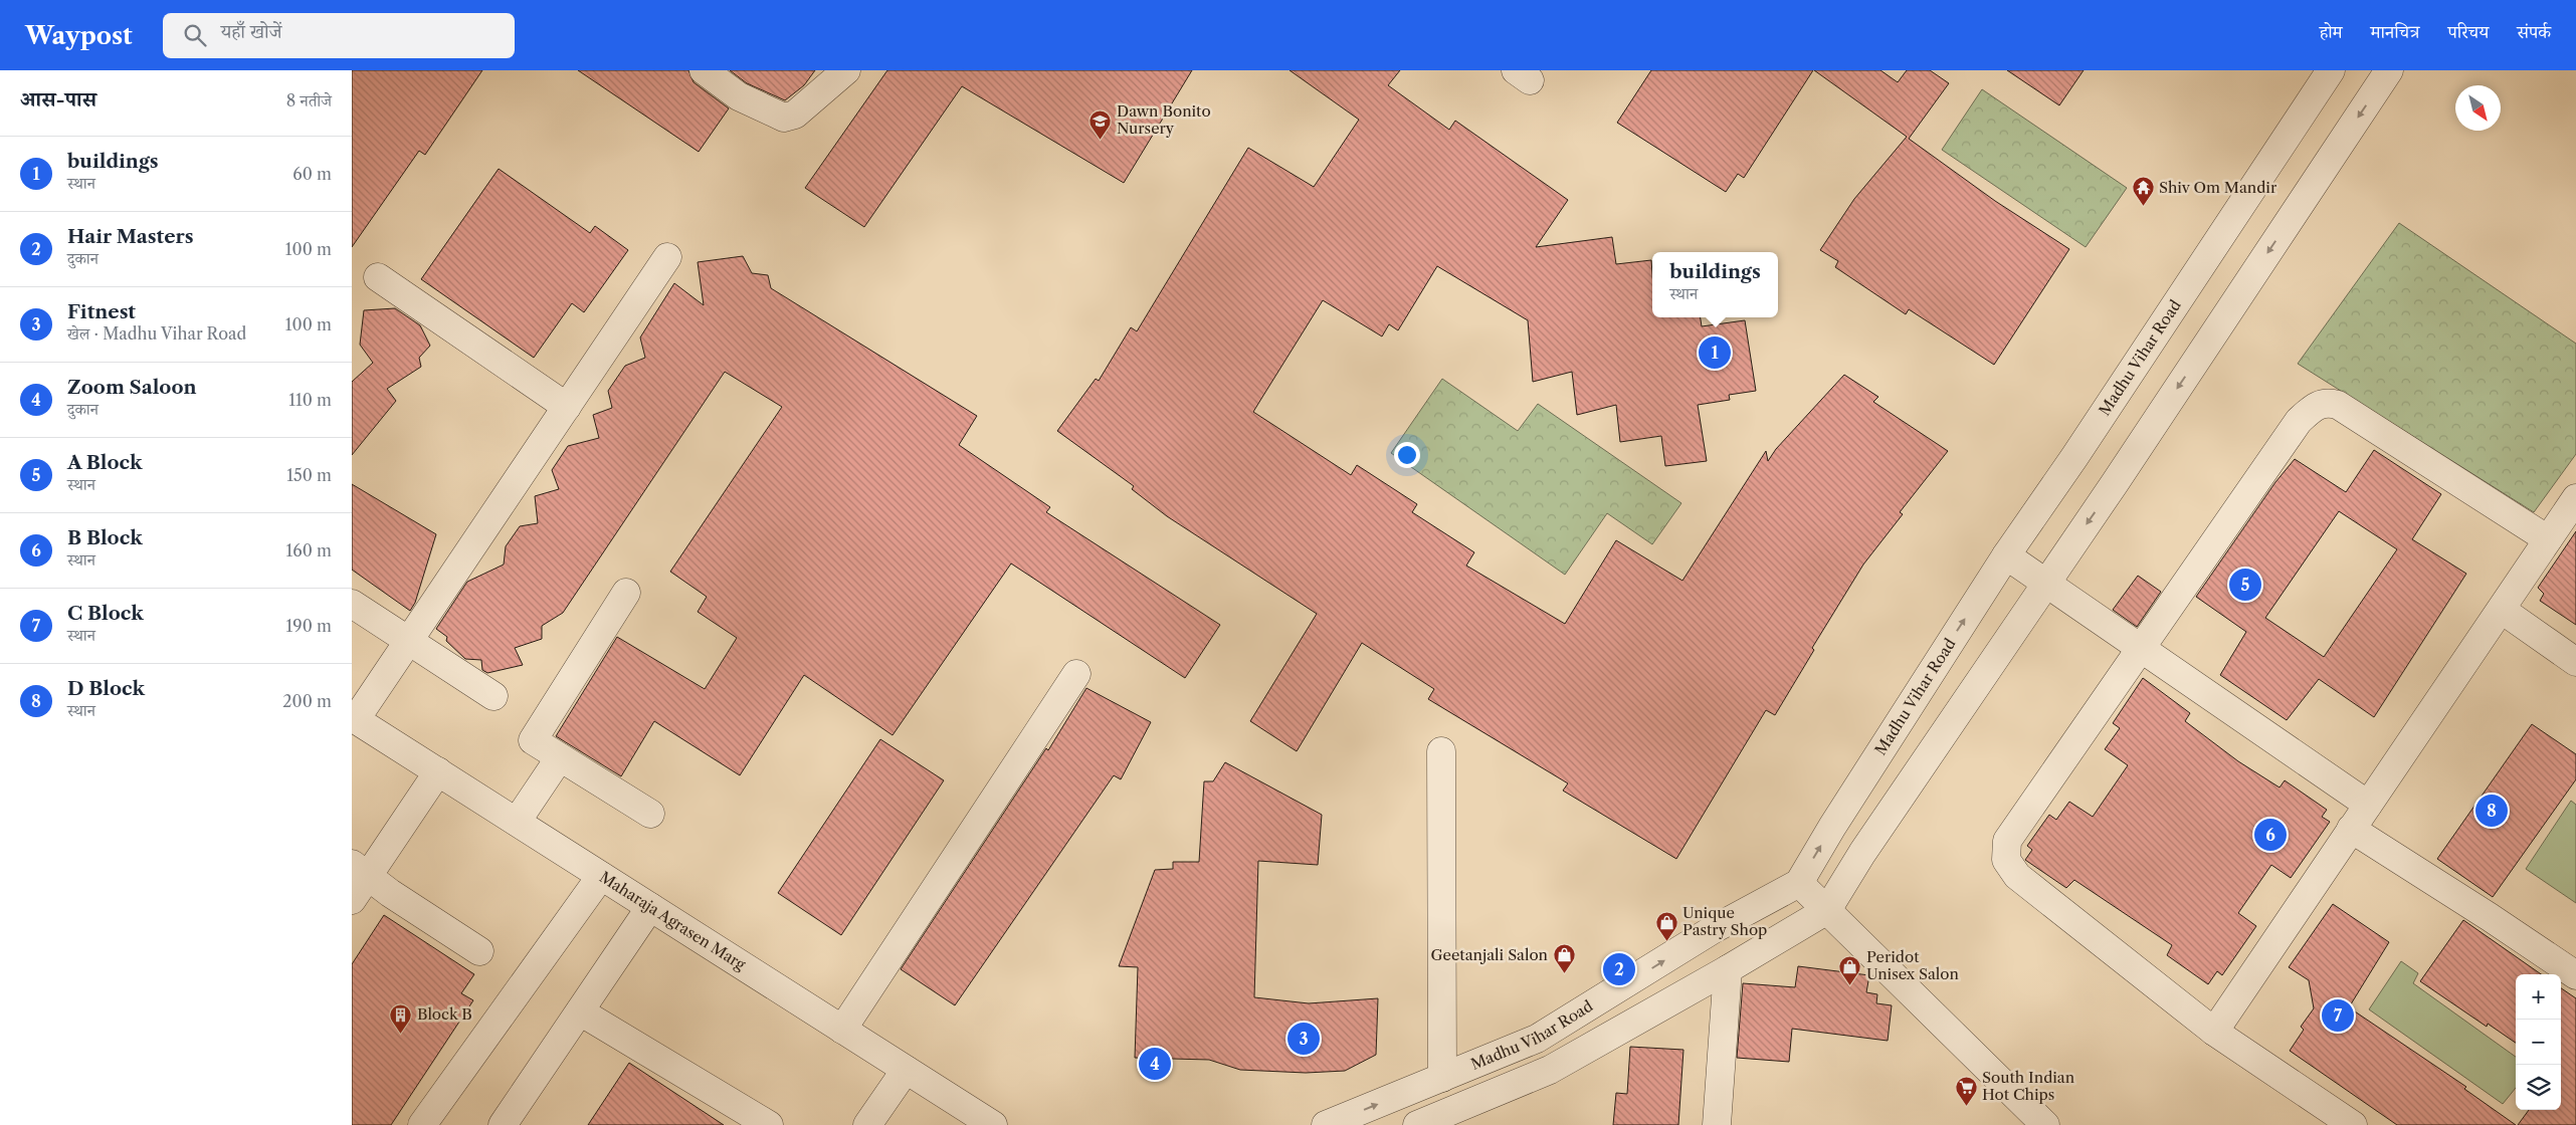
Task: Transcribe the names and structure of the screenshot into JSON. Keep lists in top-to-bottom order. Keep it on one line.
{"streets":{"street":["Madhu Vihar Road","Maharaja Agrasen Marg"]},"places":{"school or university":["Dawn Bonito Nursery"],"temple":["Shiv Om Mandir"],"shop":["Unique Pastry Shop","Geetanjali Salon","Peridot Unisex Salon"],"building":["Block B"],"supermarket":["South Indian Hot Chips"]},"north":"bottom right","page":{"header":"Waypost","search":"यहाँ खोजें","nav":["होम","मानचित्र","परिचय","संपर्क"],"heading":["आस-पास","8 नतीजे"],"list":[{"mark":"1","name":"buildings","note":"स्थान","value":"60 m"},{"mark":"2","name":"Hair Masters","note":"दुकान","value":"100 m"},{"mark":"3","name":"Fitnest","note":"खेल · Madhu Vihar Road","value":"100 m"},{"mark":"4","name":"Zoom Saloon","note":"दुकान","value":"110 m"},{"mark":"5","name":"A Block","note":"स्थान","value":"150 m"},{"mark":"6","name":"B Block","note":"स्थान","value":"160 m"},{"mark":"7","name":"C Block","note":"स्थान","value":"190 m"},{"mark":"8","name":"D Block","note":"स्थान","value":"200 m"}],"popup":["buildings","स्थान"],"pins":["1","5","8","6","2","7","3","4"],"map_buttons":["+","−"]}}
